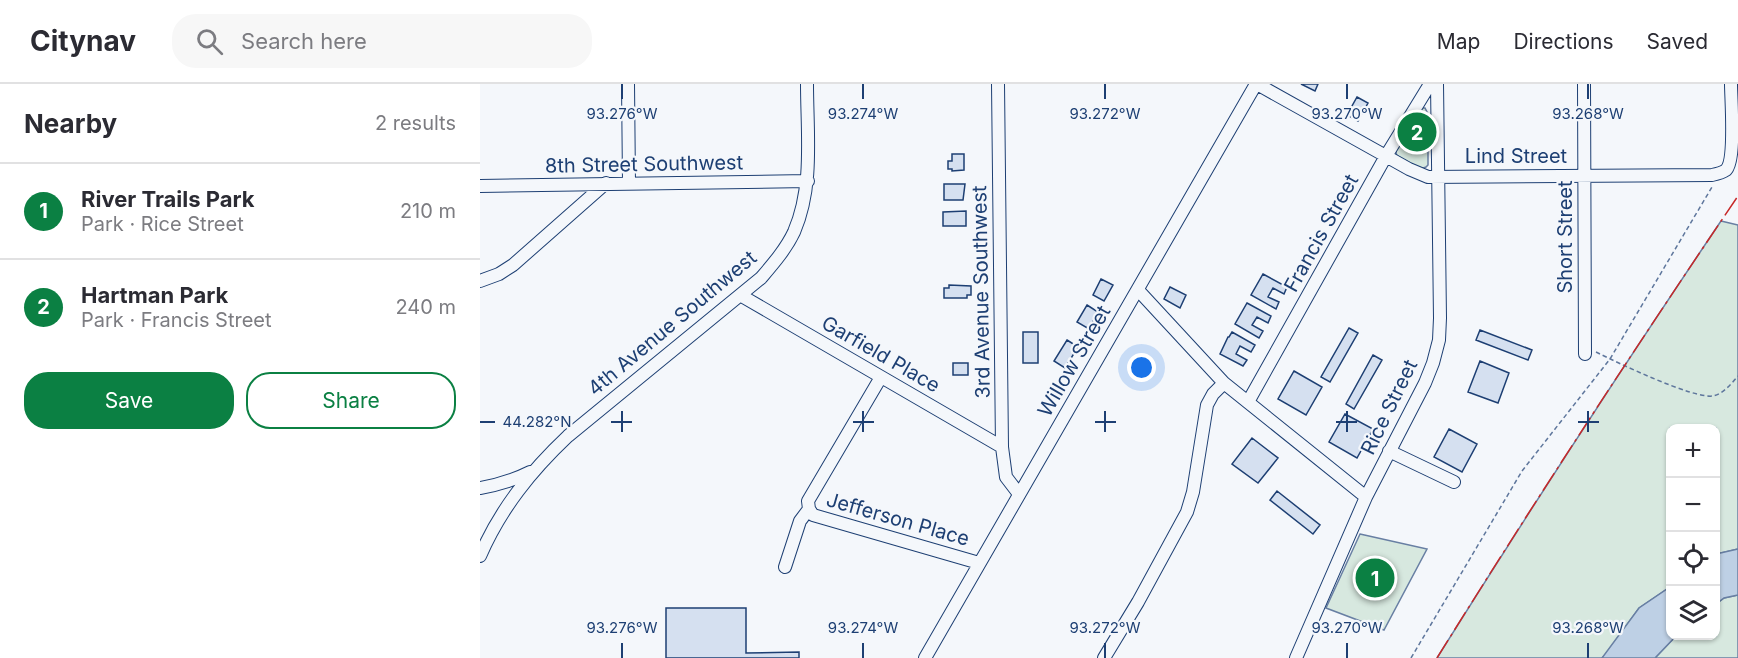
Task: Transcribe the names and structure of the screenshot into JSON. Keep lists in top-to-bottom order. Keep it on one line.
{"streets":{"street":["Lind Street","8th Street Southwest","Francis Street","Short Street","3rd Avenue Southwest","4th Avenue Southwest","Garfield Place","Willow Street","Rice Street","Jefferson Place"]},"crossings":[["Lind Street","Francis Street"],["Lind Street","Short Street"],["Lind Street","Willow Street"],["Lind Street","Rice Street"],["8th Street Southwest","4th Avenue Southwest"],["3rd Avenue Southwest","Garfield Place"],["3rd Avenue Southwest","Willow Street"],["4th Avenue Southwest","Garfield Place"],["Willow Street","Jefferson Place"]],"page":{"header":"Citynav","search":"Search here","nav":["Map","Directions","Saved"],"heading":["Nearby","2 results"],"pins":["2","1"],"list":[{"mark":"1","name":"River Trails Park","note":"Park · Rice Street","value":"210 m"},{"mark":"2","name":"Hartman Park","note":"Park · Francis Street","value":"240 m"}],"buttons":["Save","Share"],"map_buttons":["+","−"]},"coordinates":["93.276°W","93.274°W","93.272°W","93.270°W","93.268°W","44.282°N"]}
